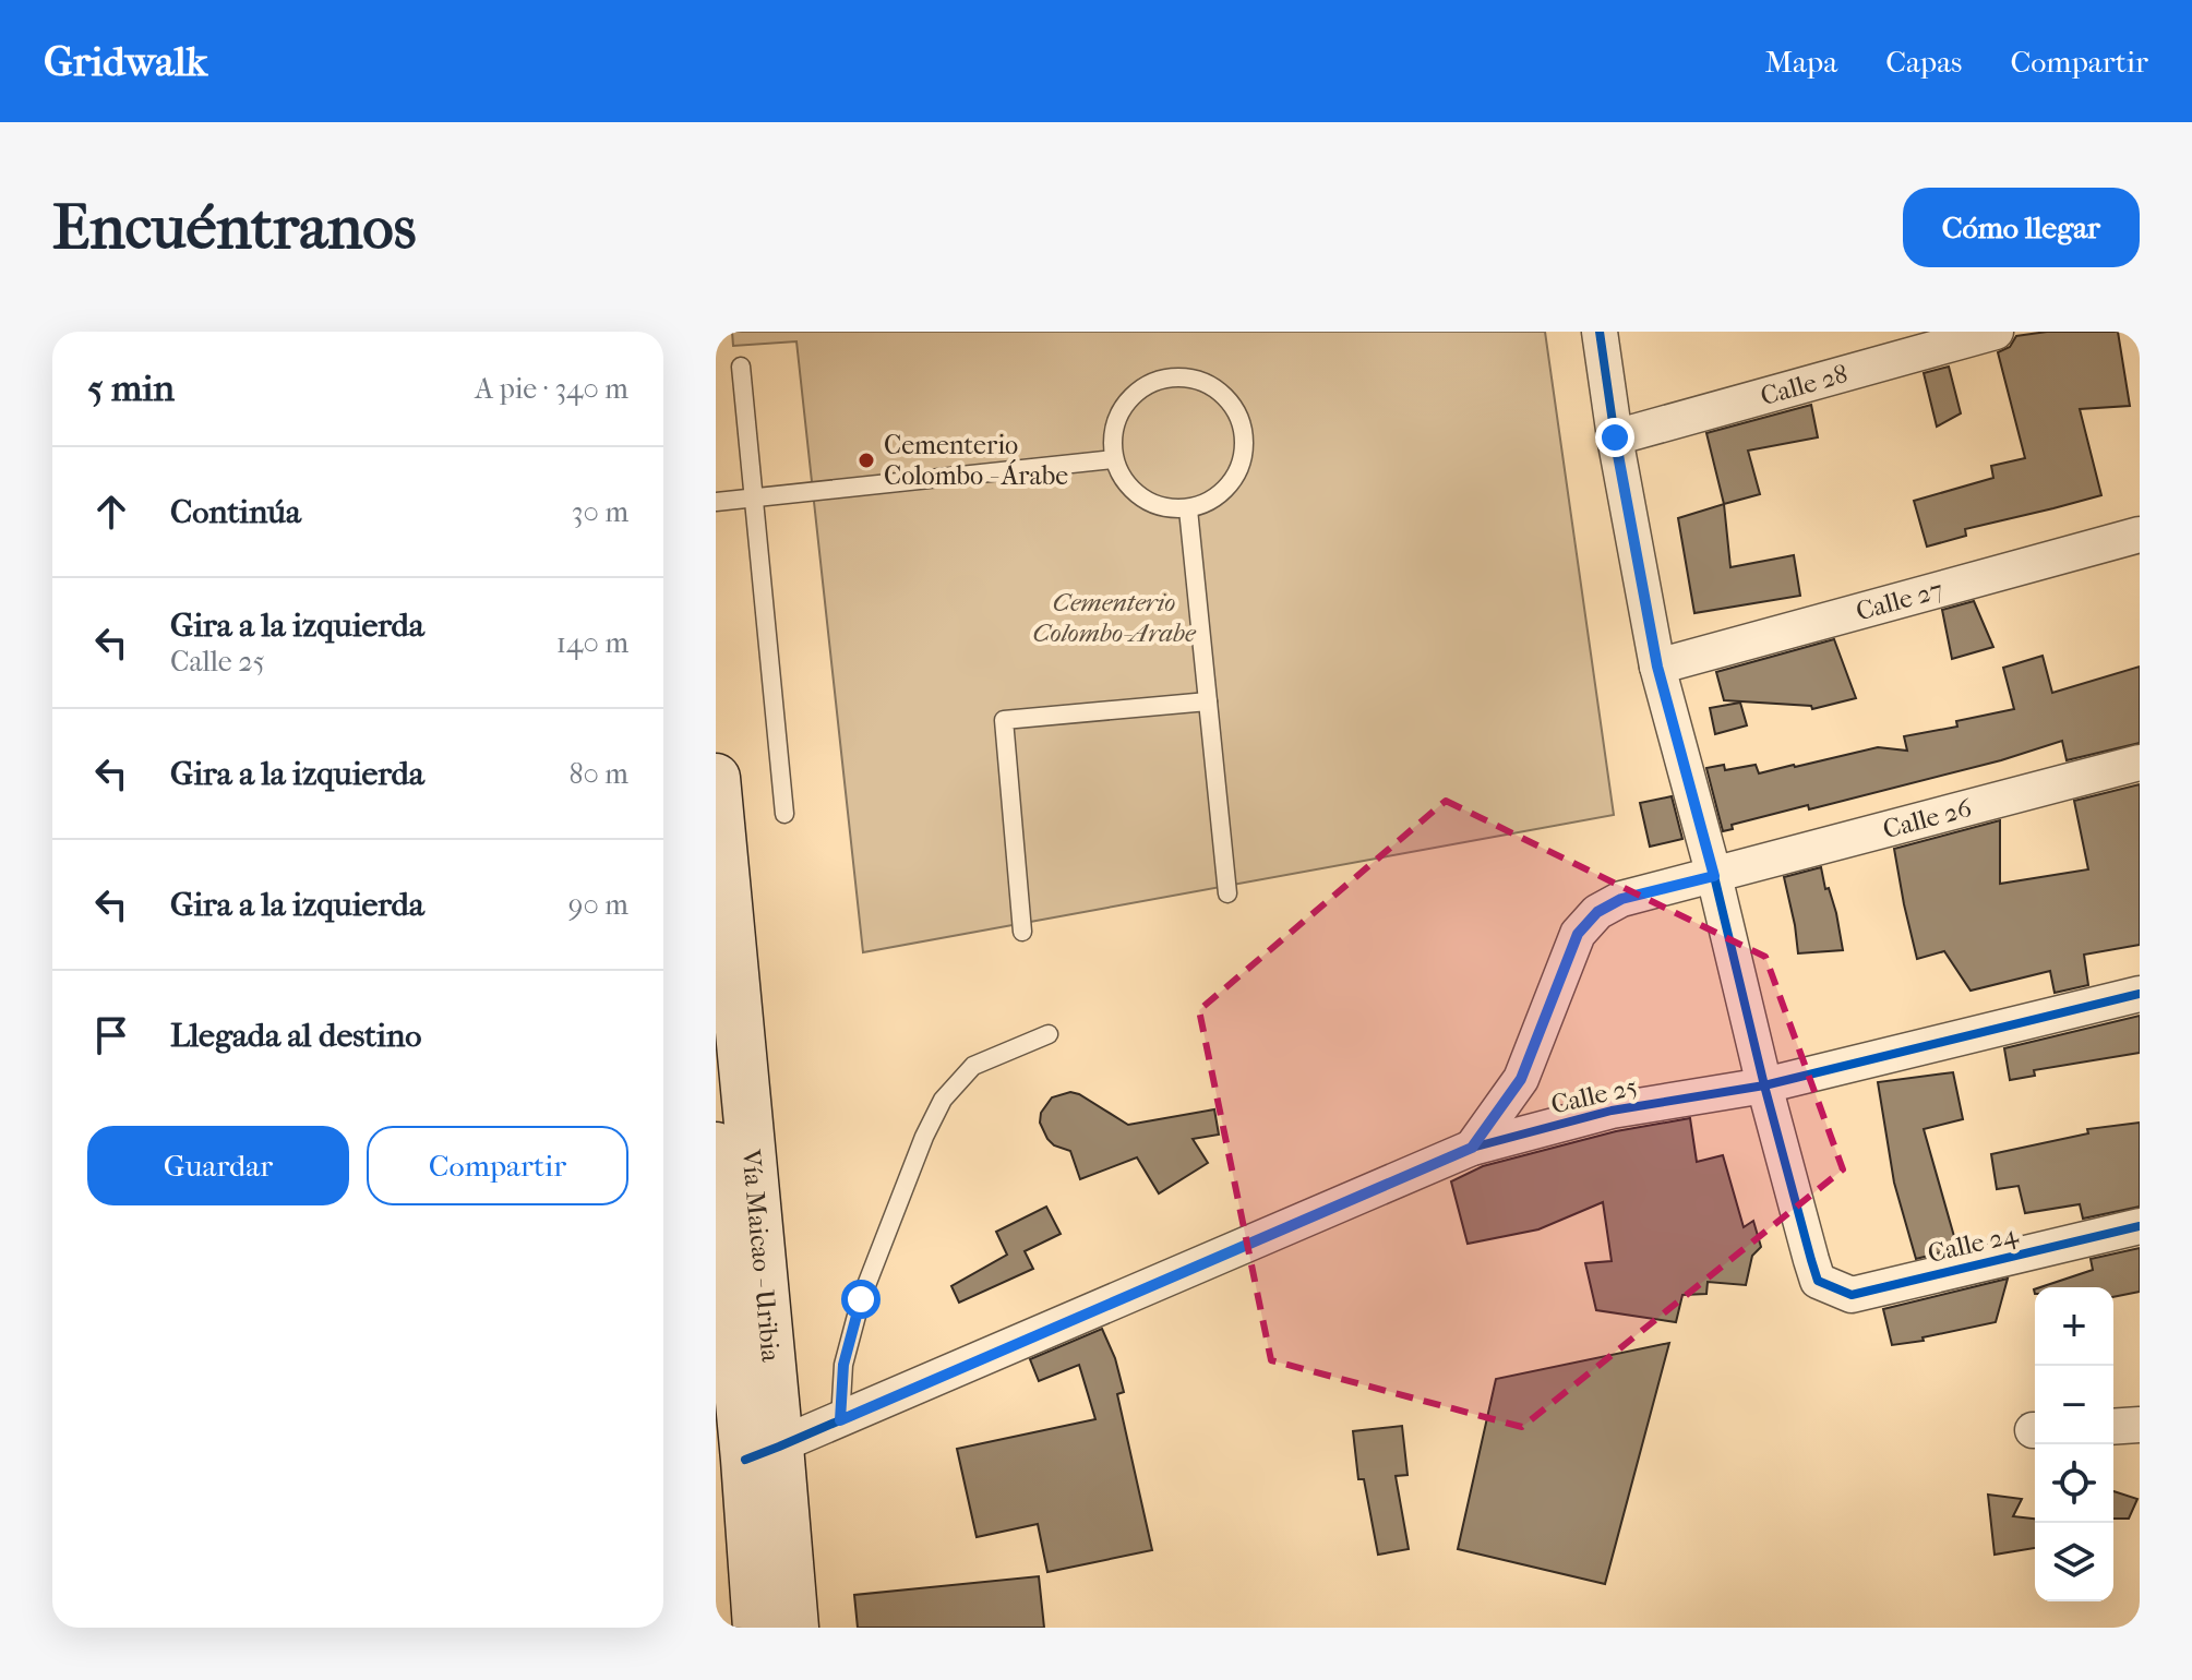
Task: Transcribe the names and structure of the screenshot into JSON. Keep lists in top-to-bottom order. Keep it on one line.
{"streets":{"street":["Calle 28","Calle 27","Calle 26","Calle 25","Calle 24","Vía Maicao - Uribia"]},"crossings":[["Calle 26","Calle 25"],["Calle 25","Calle 24"],["Calle 25","Vía Maicao - Uribia"]],"parks":["Cementerio Colombo-Arabe"],"places":["Cementerio Colombo - Árabe"],"page":{"header":"Gridwalk","nav":["Mapa","Capas","Compartir"],"buttons":["Cómo llegar",["Guardar","Compartir"]],"title":"Encuéntranos","heading":["5 min","A pie · 340 m"],"list":[["Continúa","30 m"],["Gira a la izquierda","Calle 25","140 m"],["Gira a la izquierda","80 m"],["Gira a la izquierda","90 m"],"Llegada al destino"],"map_buttons":["+","−"]}}
